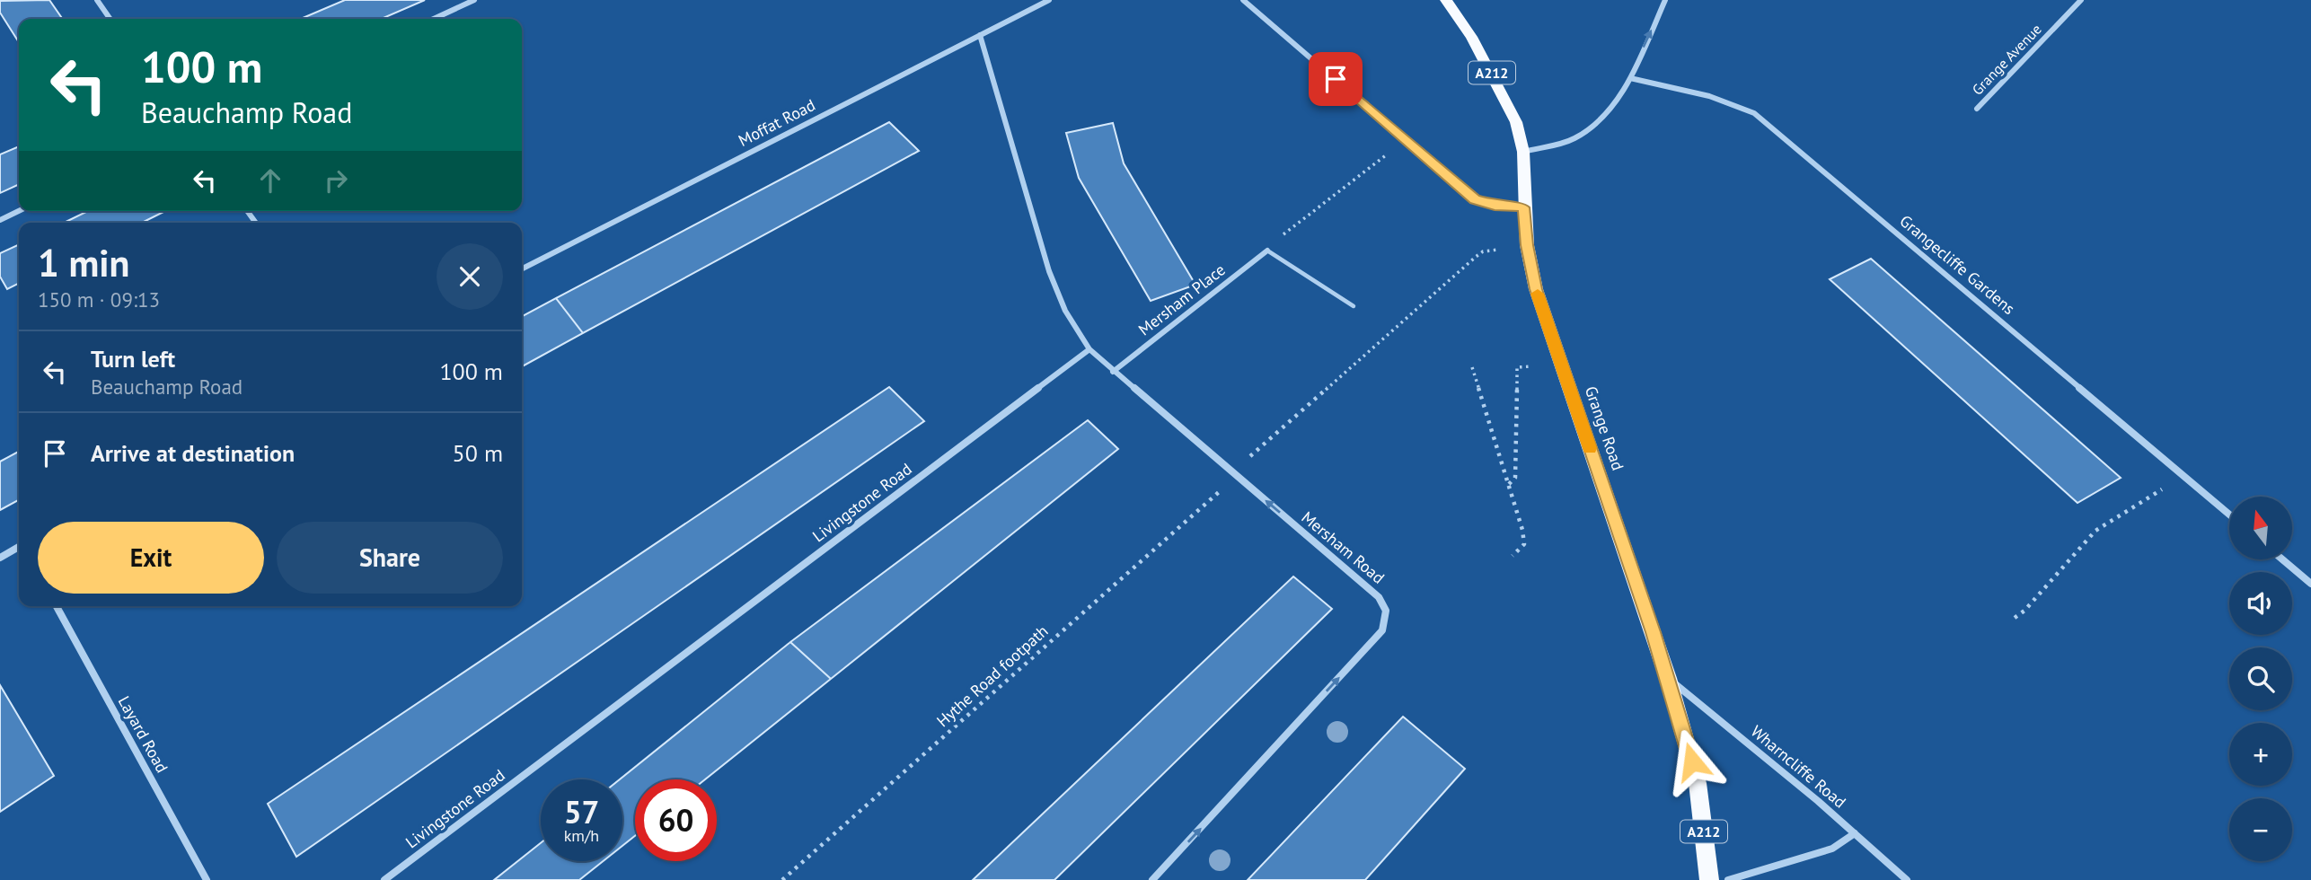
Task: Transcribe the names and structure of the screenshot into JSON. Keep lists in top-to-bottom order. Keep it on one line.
{"streets":{"main road":["A212","Grange Road"],"street":["Grange Avenue","Moffat Road","Grangecliffe Gardens","Mersham Place","Livingstone Road","Mersham Road","Layard Road","Wharncliffe Road"],"path":["Hythe Road footpath"]},"crossings":[["Mersham Place","Mersham Road"],["Grange Road","Wharncliffe Road"],["Livingstone Road","Mersham Road"]],"north":"top","page":{"turn":["100 m","Beauchamp Road"],"heading":["1 min","150 m · 09:13"],"list":[{"name":"Turn left","note":"Beauchamp Road","value":"100 m"},{"name":"Arrive at destination","value":"50 m"}],"map_buttons":["+","−"],"buttons":["Exit","Share"],"speed":"57 km/h","limit":"60"}}
